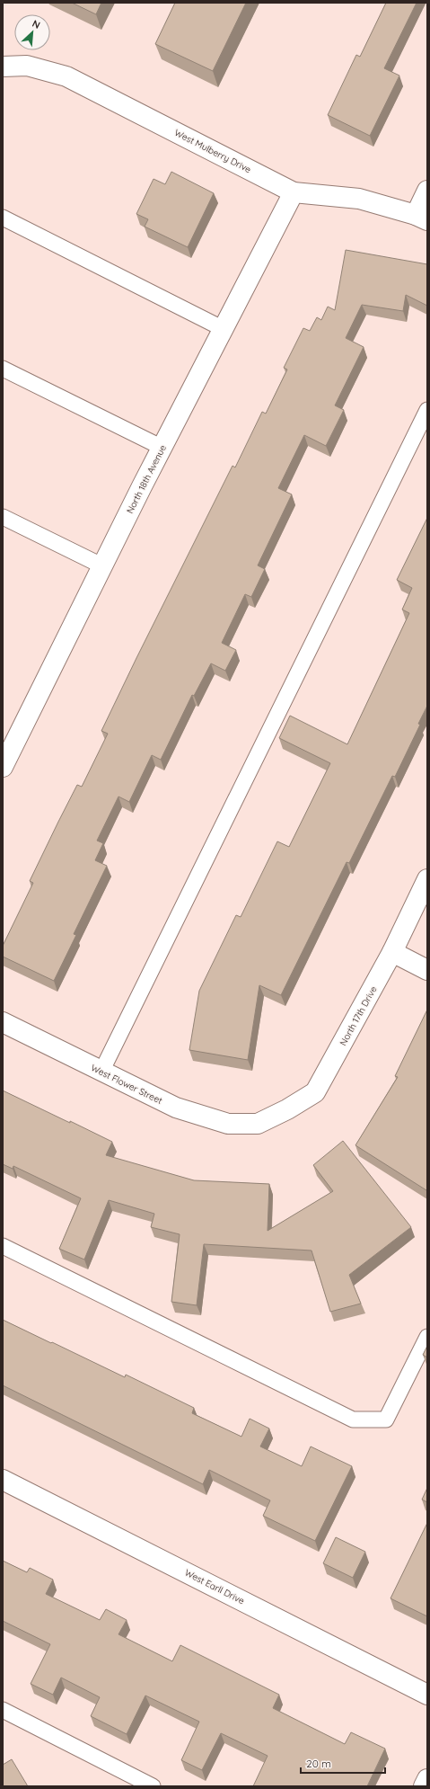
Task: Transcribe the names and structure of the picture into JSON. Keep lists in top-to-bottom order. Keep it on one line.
{"streets":{"street":["West Mulberry Drive","North 18th Avenue","North 17th Drive","West Flower Street","West Earll Drive"]},"crossings":[["West Mulberry Drive","North 18th Avenue"],["North 17th Drive","West Flower Street"]],"scale_bar":"20 m","north":"top right"}
